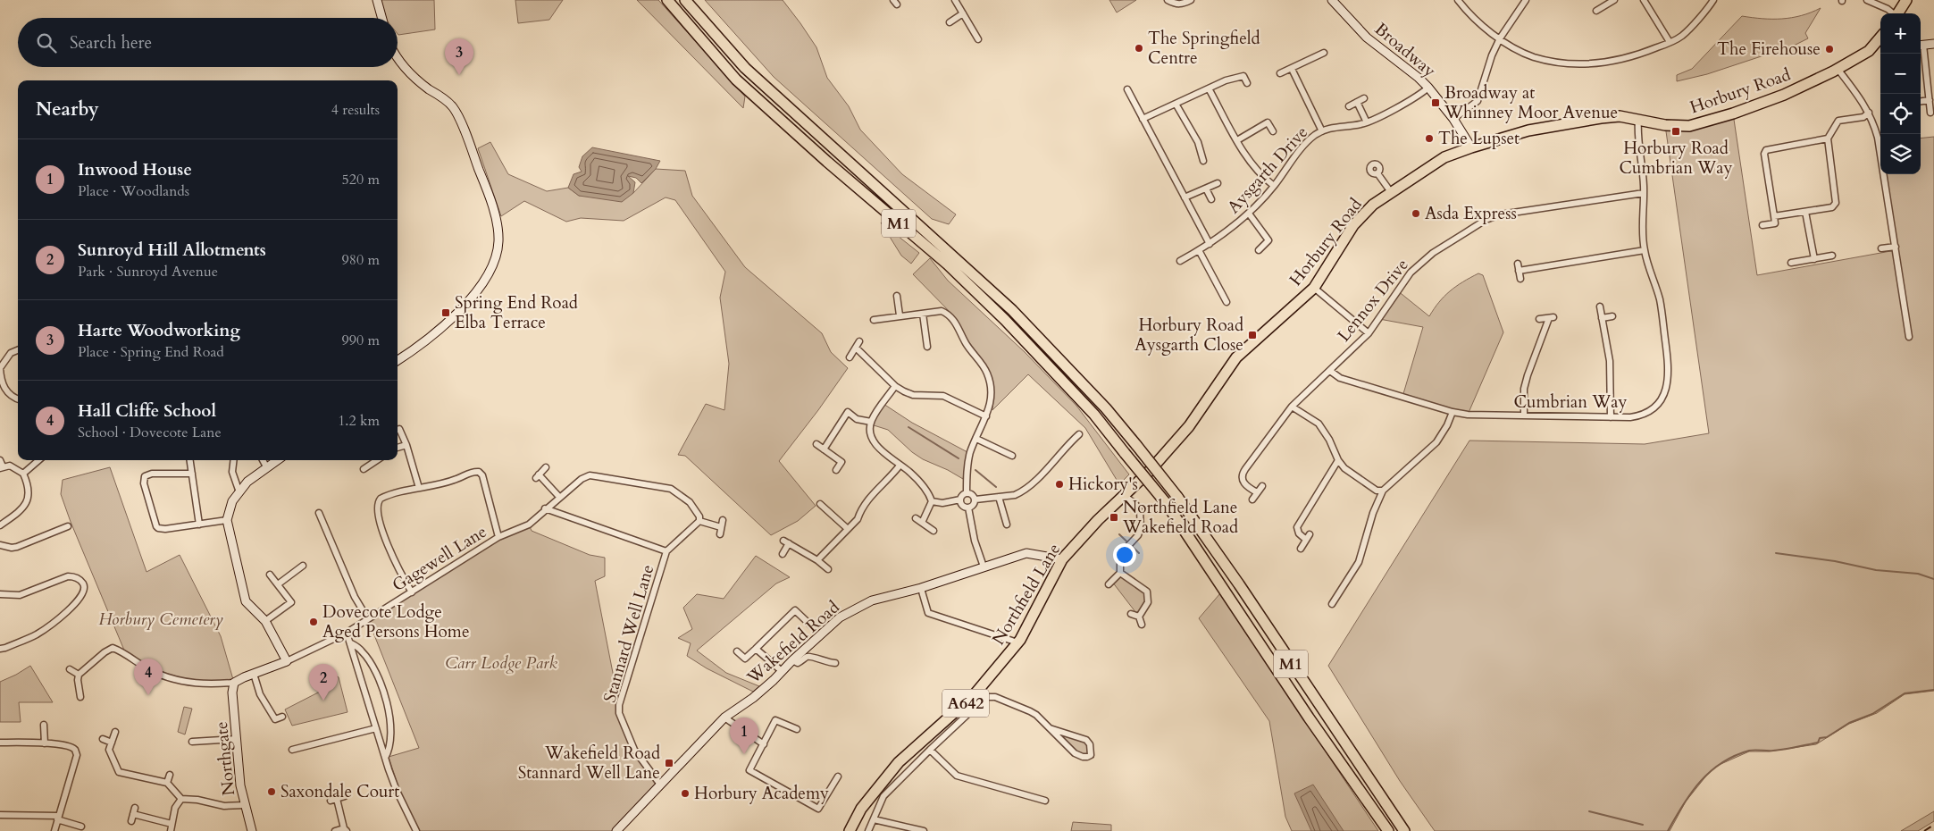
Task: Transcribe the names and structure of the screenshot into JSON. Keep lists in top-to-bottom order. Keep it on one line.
{"streets":{"highway":["Horbury Road","M1","Northfield Lane","A642"],"street":["Broadway","Aysgarth Drive","Lennox Drive","Cumbrian Way","Gagewell Lane","Stannard Well Lane","Wakefield Road","Northgate"]},"crossings":[["Broadway","Horbury Road"],["Broadway","Aysgarth Drive"],["Horbury Road","Cumbrian Way"],["Horbury Road","Northfield Lane"],["Lennox Drive","Cumbrian Way"],["Northfield Lane","Wakefield Road"],["Stannard Well Lane","Wakefield Road"]],"parks":["Horbury Cemetery","Carr Lodge Park"],"places":{"other":["The Springfield Centre","The Firehouse","The Lupset","Asda Express","Hickory's","Dovecote Lodge Aged Persons Home","Saxondale Court","Horbury Academy"],"transit":["Broadway at Whinney Moor Avenue","Horbury Road Cumbrian Way","Spring End Road Elba Terrace","Horbury Road Aysgarth Close","Northfield Lane Wakefield Road","Wakefield Road Stannard Well Lane"]},"page":{"map_buttons":["+","−"],"search":"Search here","pins":["3","4","2","1"],"heading":["Nearby","4 results"],"list":[{"mark":"1","name":"Inwood House","note":"Place · Woodlands","value":"520 m"},{"mark":"2","name":"Sunroyd Hill Allotments","note":"Park · Sunroyd Avenue","value":"980 m"},{"mark":"3","name":"Harte Woodworking","note":"Place · Spring End Road","value":"990 m"},{"mark":"4","name":"Hall Cliffe School","note":"School · Dovecote Lane","value":"1.2 km"}]}}
